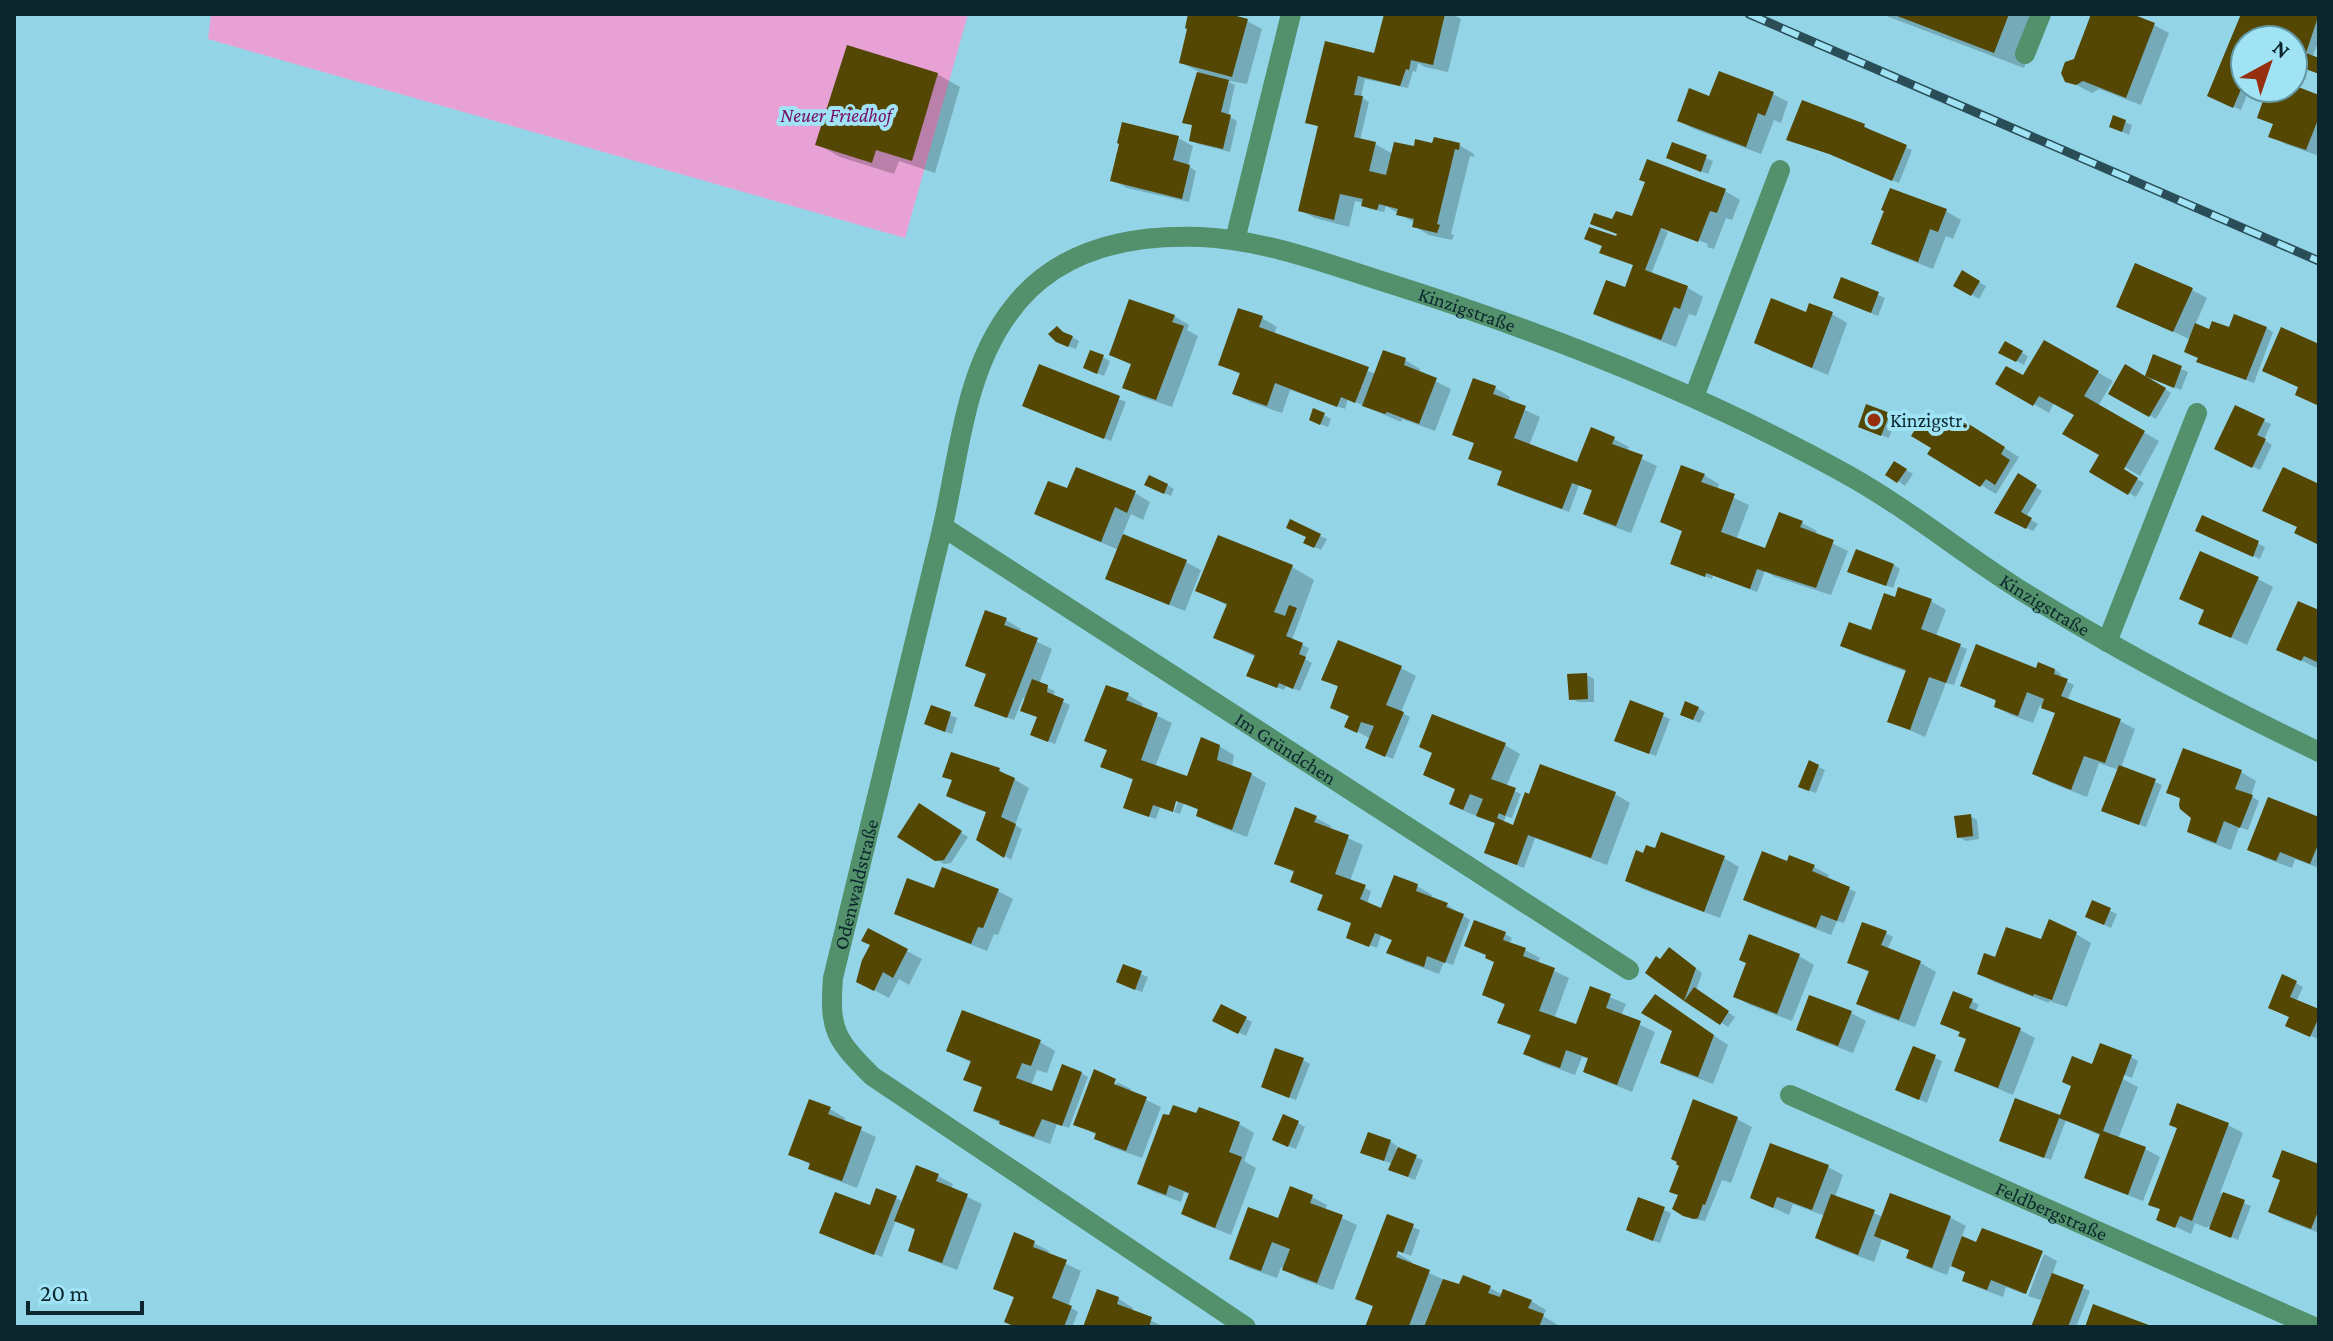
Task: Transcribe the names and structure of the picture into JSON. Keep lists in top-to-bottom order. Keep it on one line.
{"streets":{"street":["Kinzigstraße","Im Gründchen","Odenwaldstraße","Feldbergstraße"]},"crossings":[["Kinzigstraße","Odenwaldstraße"],["Im Gründchen","Odenwaldstraße"]],"parks":["Neuer Friedhof"],"places":["Kinzigstr."],"scale_bar":"20 m","north":"top right"}
